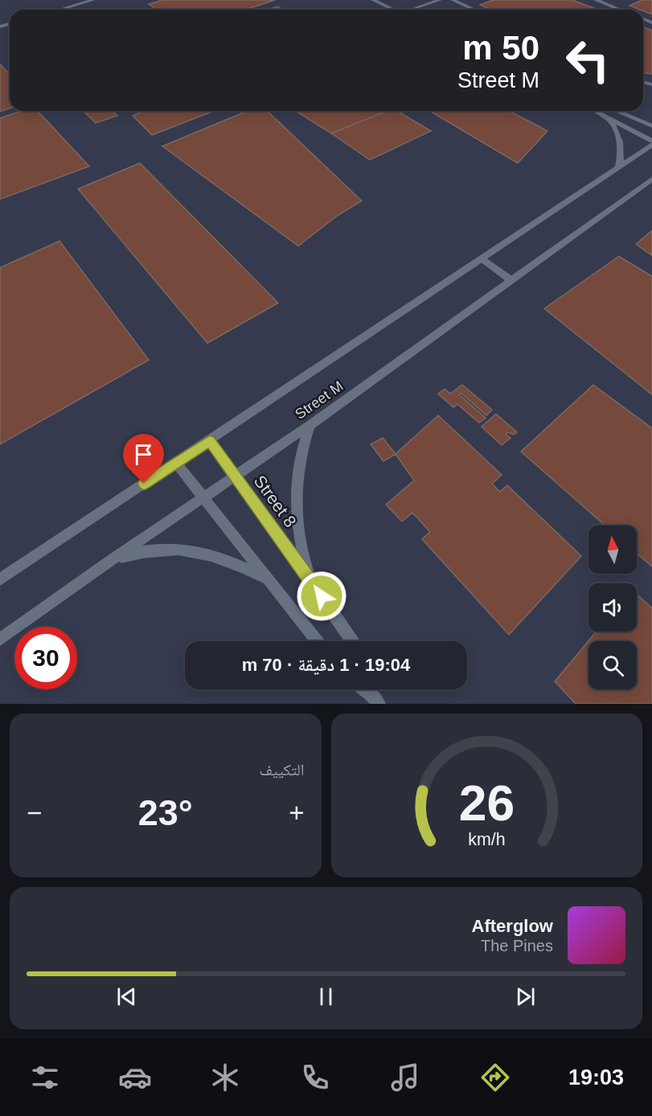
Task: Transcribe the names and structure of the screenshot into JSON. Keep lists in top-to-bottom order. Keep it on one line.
{"streets":{"street":["Street M","Street 8"]},"crossings":[["Street M","Street 8"]],"north":"top","page":{"turn":["50 m","Street M"],"limit":"30","trip":"19:04 · 1 دقيقة · 70 m","tile":"التكييف","heat":["−","23°","+"],"song":["Afterglow","The Pines"],"tabs":"19:03","gauge":["26","km/h"]}}
